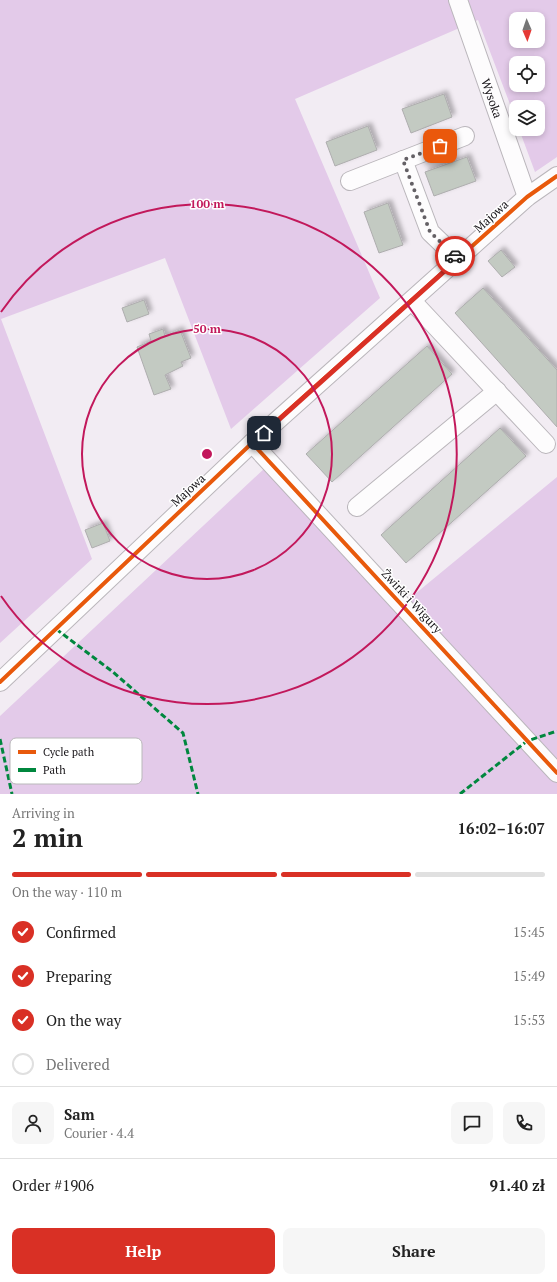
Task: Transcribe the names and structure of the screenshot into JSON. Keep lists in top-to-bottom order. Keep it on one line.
{"streets":{"street":["Wysoka","Majowa","Żwirki i Wigury"]},"crossings":[["Wysoka","Majowa"],["Majowa","Żwirki i Wigury"]],"legend":["Cycle path","Path"],"north":"bottom","page":{"heading":["2 min","Arriving in","16:02–16:07"],"panel":["Sam","Courier · 4.4","Order #1906","91.40 zł"],"bar":"On the way · 110 m","list":[["Confirmed","15:45"],["Preparing","15:49"],["On the way","15:53"],"Delivered"],"buttons":["Help","Share"]},"rings":["100 m","50 m"]}
